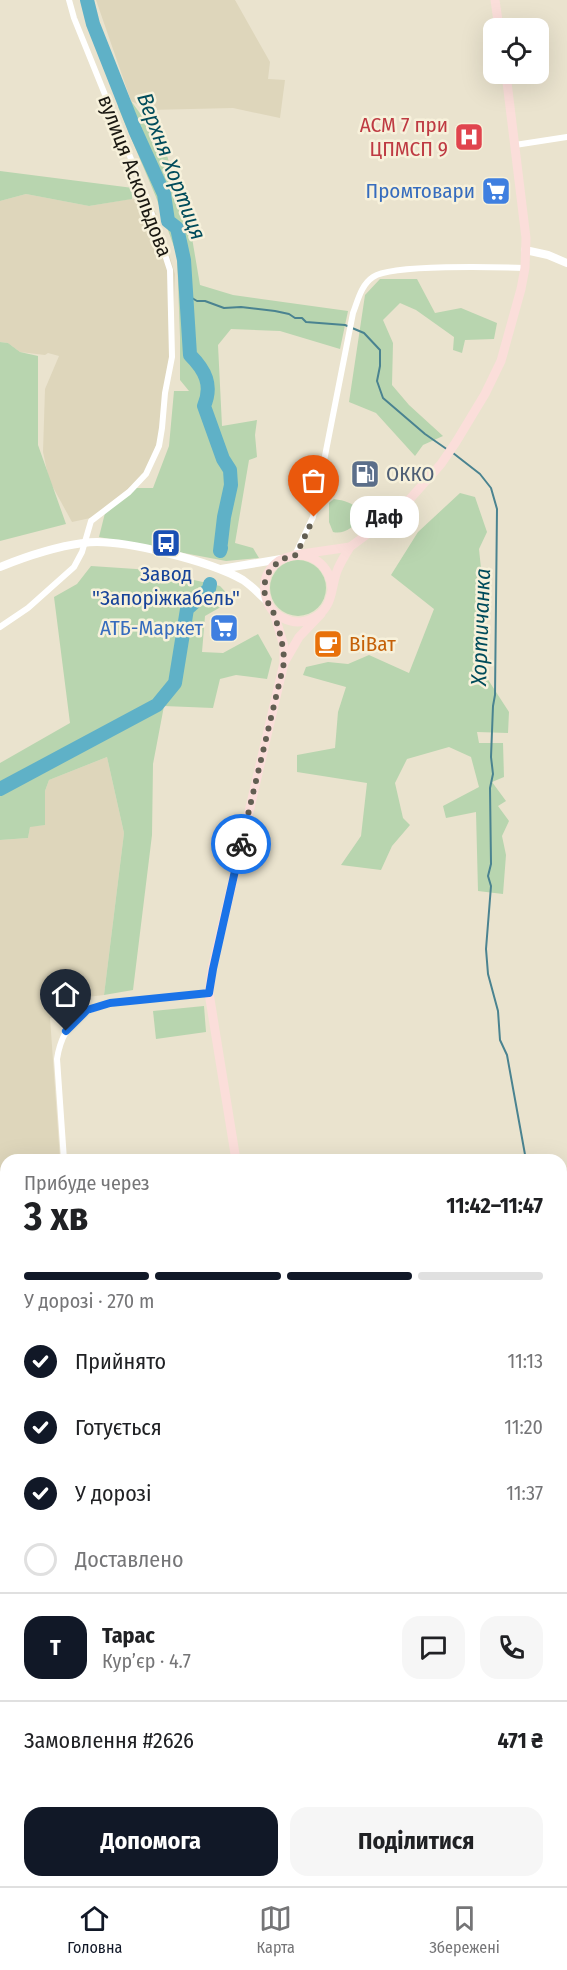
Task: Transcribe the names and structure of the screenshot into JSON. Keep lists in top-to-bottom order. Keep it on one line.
{"streets":{"street":["вулиця Аскольдова"]},"water":["Верхня Хортиця","Хортичанка"],"places":{"hospital":["АСМ 7 при ЦПМСП 9"],"supermarket":["Промтовари","АТБ-Маркет"],"fuel station":["ОККО"],"other":["Даф"],"bus stop":["Завод \"Запоріжкабель\""],"cafe":["ВіВат"]},"page":{"bubble":"Даф","heading":["3 хв","Прибуде через","11:42–11:47"],"panel":["Тарас","Кур’єр · 4.7","Замовлення #2626","471 ₴"],"bar":"У дорозі · 270 m","list":[["Прийнято","11:13"],["Готується","11:20"],["У дорозі","11:37"],"Доставлено"],"round":"Т","buttons":["Допомога","Поділитися"],"tabs":["Головна","Карта","Збережені"]}}
